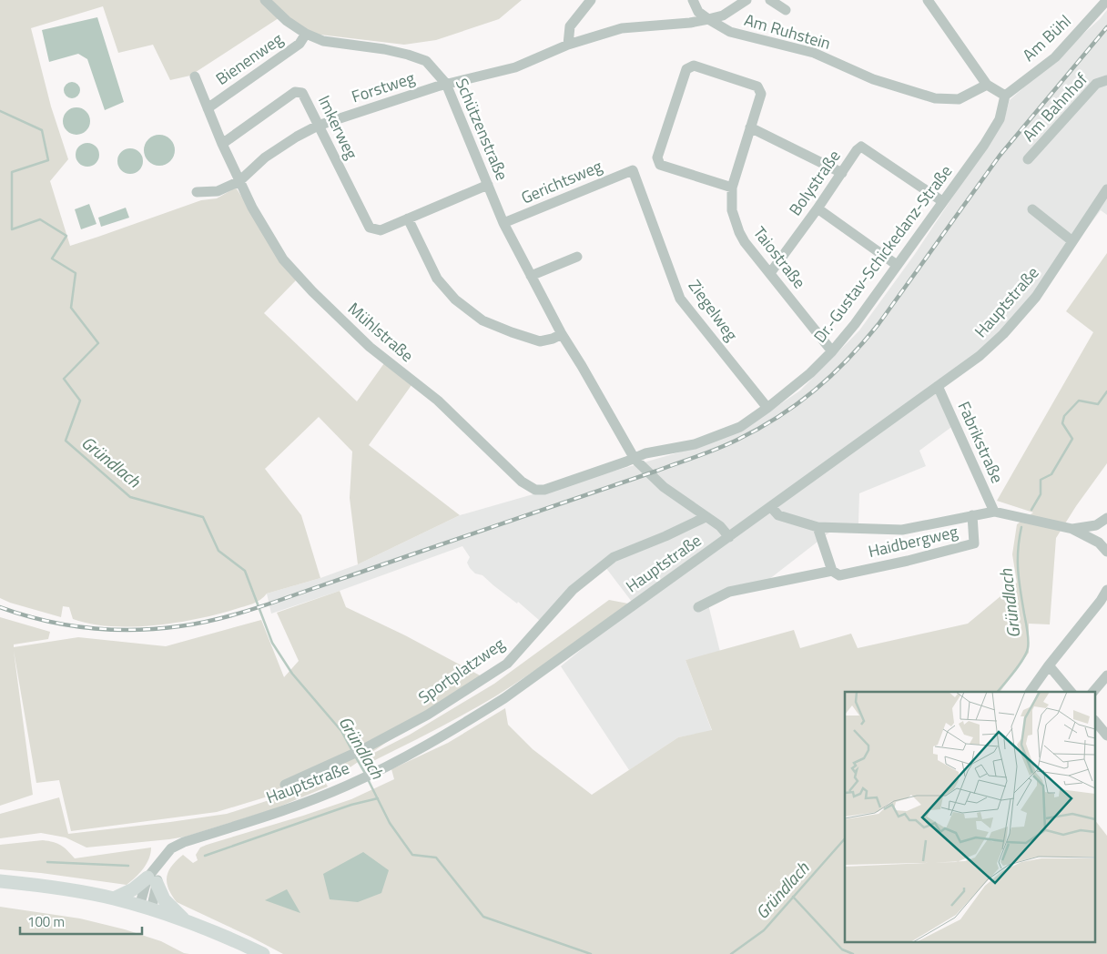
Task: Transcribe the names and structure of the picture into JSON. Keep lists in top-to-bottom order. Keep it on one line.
{"streets":{"street":["Am Ruhstein","Am Bühl","Bienenweg","Forstweg","Am Bahnhof","Imkerweg","Schützenstraße","Gerichtsweg","Bolystraße","Dr.-Gustav-Schickedanz-Straße","Taiostraße","Hauptstraße","Ziegelweg","Mühlstraße","Fabrikstraße","Haidbergweg","Sportplatzweg"]},"crossings":[["Am Bühl","Dr.-Gustav-Schickedanz-Straße"],["Bienenweg","Schützenstraße"],["Bienenweg","Mühlstraße"],["Forstweg","Imkerweg"],["Forstweg","Schützenstraße"],["Forstweg","Mühlstraße"],["Imkerweg","Schützenstraße"],["Imkerweg","Mühlstraße"],["Schützenstraße","Gerichtsweg"],["Schützenstraße","Dr.-Gustav-Schickedanz-Straße"],["Schützenstraße","Hauptstraße"],["Schützenstraße","Mühlstraße"],["Schützenstraße","Sportplatzweg"],["Gerichtsweg","Ziegelweg"],["Bolystraße","Dr.-Gustav-Schickedanz-Straße"],["Bolystraße","Taiostraße"],["Dr.-Gustav-Schickedanz-Straße","Taiostraße"],["Dr.-Gustav-Schickedanz-Straße","Ziegelweg"],["Dr.-Gustav-Schickedanz-Straße","Mühlstraße"],["Hauptstraße","Fabrikstraße"]],"water":["Gründlach"],"scale_bar":"100 m"}
